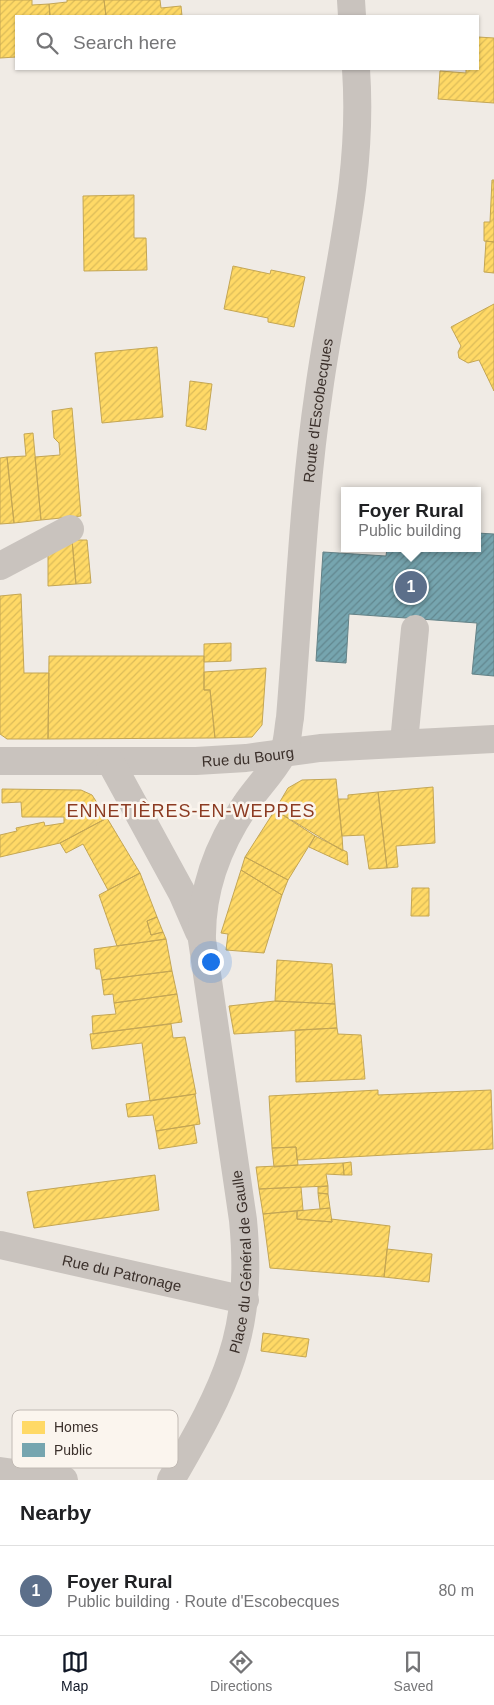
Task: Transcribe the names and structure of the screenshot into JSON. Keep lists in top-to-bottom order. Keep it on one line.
{"streets":{"street":["Route d'Escobecques","Rue du Bourg","Place du Général de Gaulle","Rue du Patronage"]},"crossings":[["Route d'Escobecques","Rue du Bourg"],["Route d'Escobecques","Place du Général de Gaulle"],["Rue du Bourg","Place du Général de Gaulle"],["Place du Général de Gaulle","Rue du Patronage"]],"districts":["ENNETIÈRES-EN-WEPPES"],"legend":["Homes","Public"],"page":{"search":"Search here","popup":["Foyer Rural","Public building"],"pins":"1","heading":"Nearby","list":[{"mark":"1","name":"Foyer Rural","note":"Public building · Route d'Escobecques","value":"80 m"}],"nav":["Map","Directions","Saved"]}}
